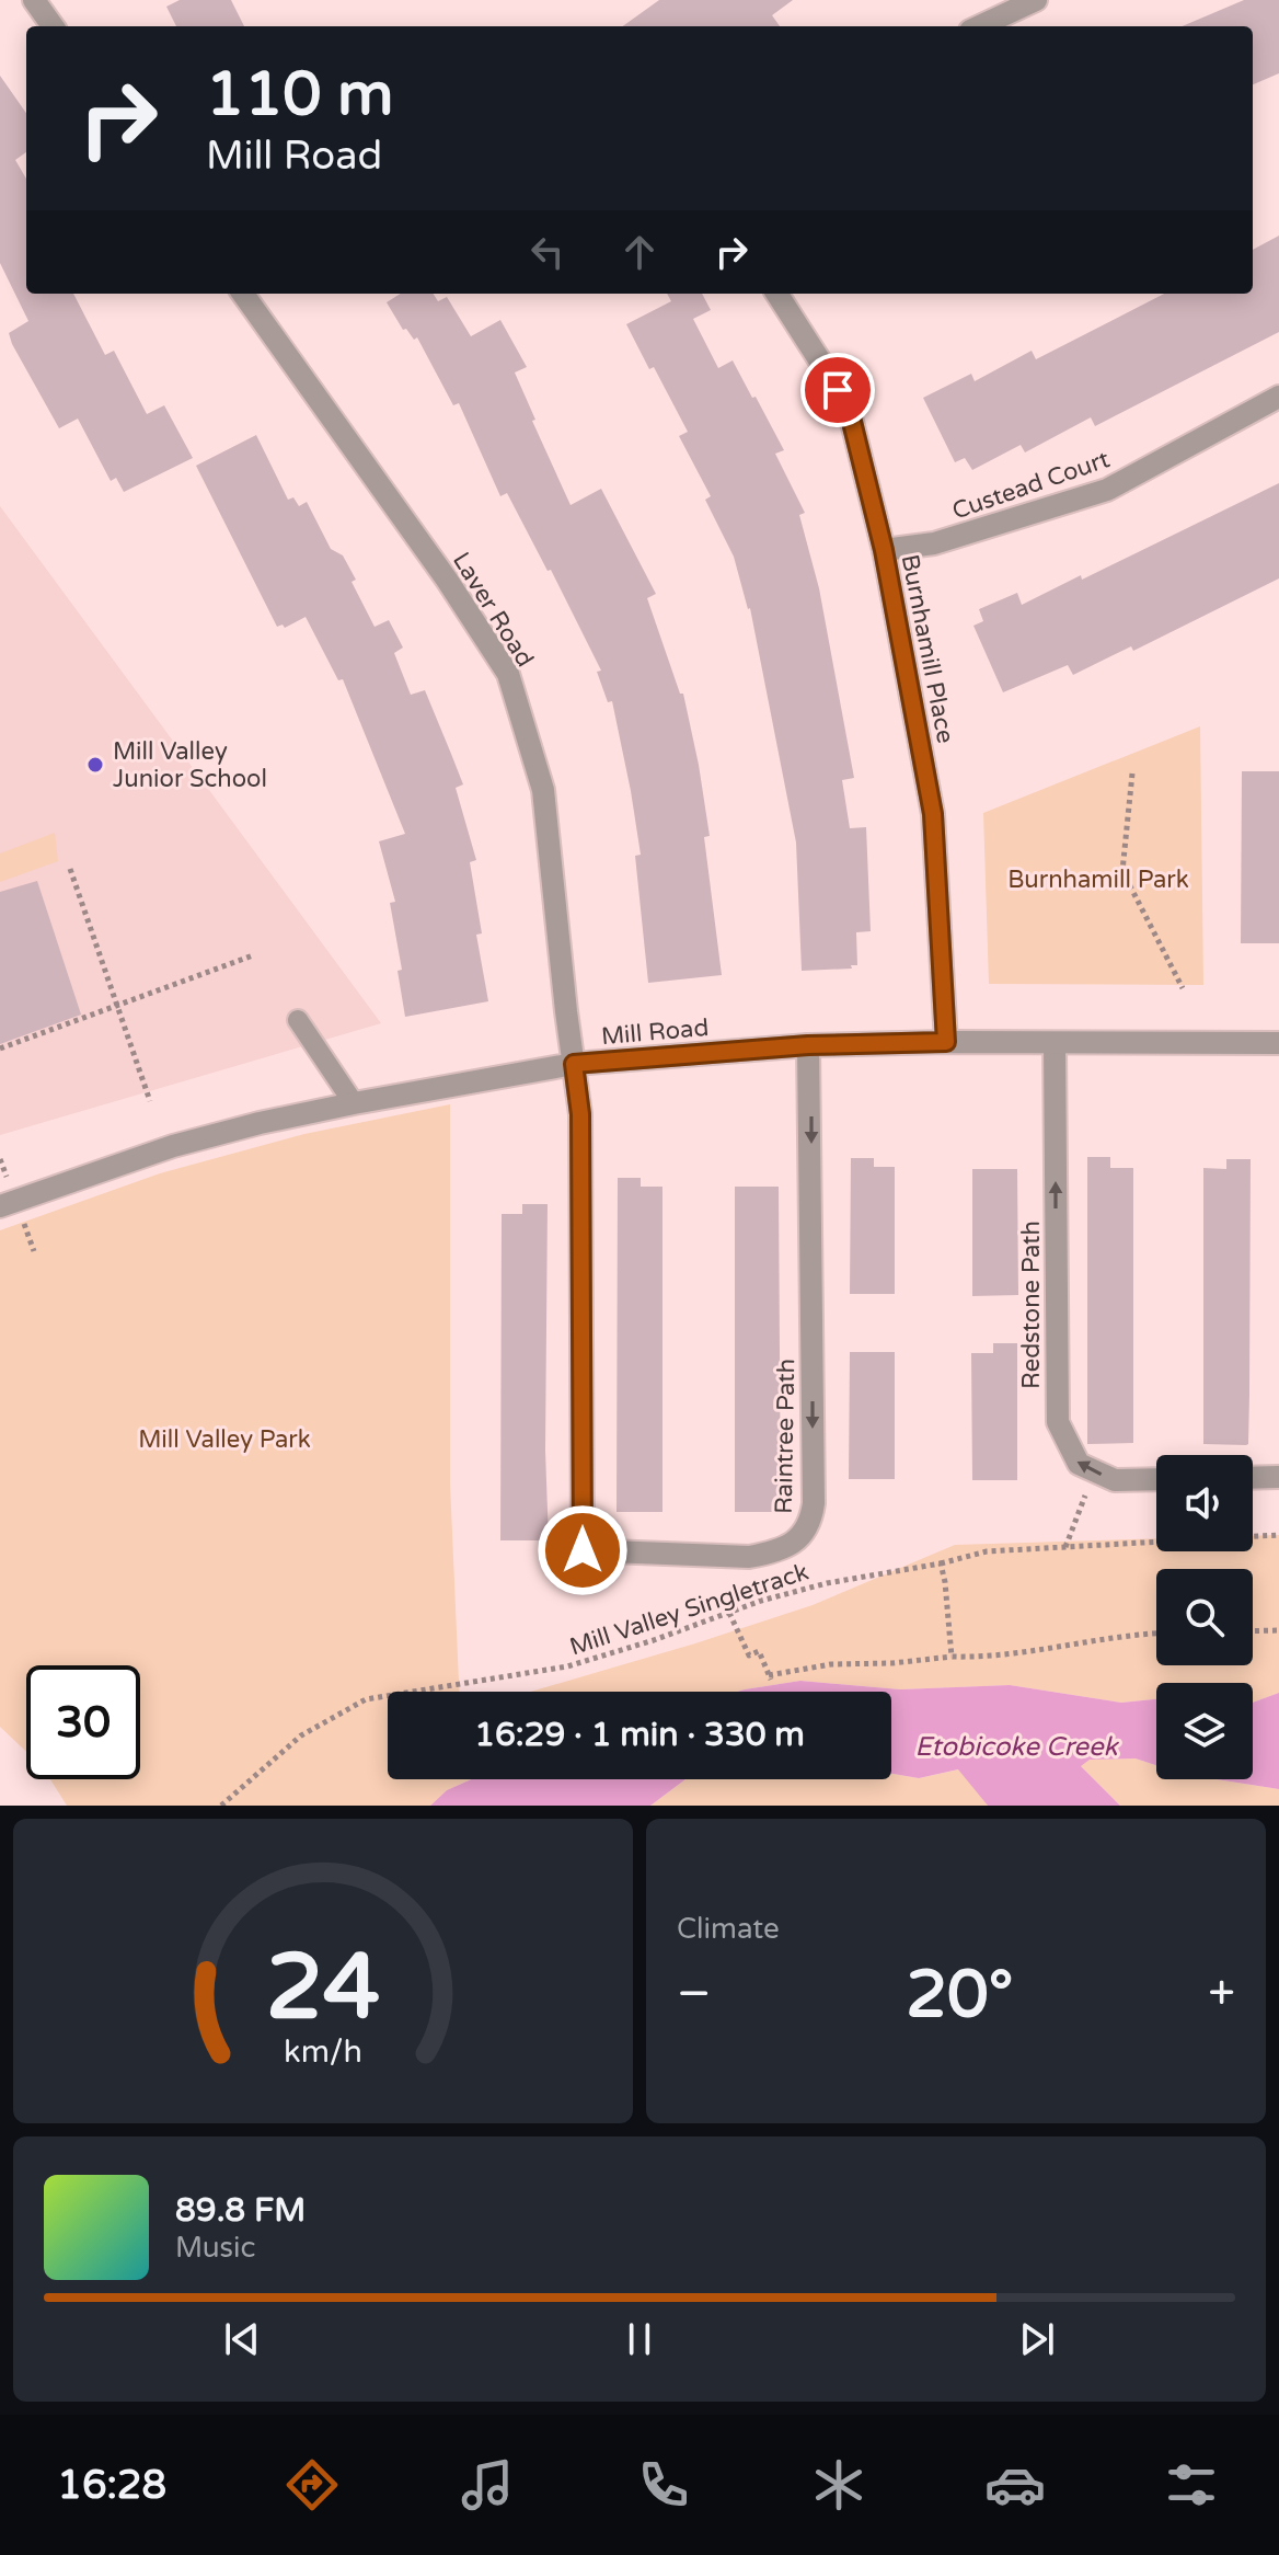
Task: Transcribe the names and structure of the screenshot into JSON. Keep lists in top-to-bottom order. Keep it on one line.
{"streets":{"street":["Custead Court","Laver Road","Burnhamill Place","Mill Road","Redstone Path","Raintree Path"],"path":["Mill Valley Singletrack"]},"crossings":[["Custead Court","Burnhamill Place"],["Laver Road","Mill Road"],["Laver Road","Raintree Path"],["Burnhamill Place","Mill Road"],["Mill Road","Redstone Path"],["Mill Road","Raintree Path"]],"one_way":["Redstone Path"],"water":["Etobicoke Creek"],"parks":["Burnhamill Park","Mill Valley Park"],"places":["Mill Valley Junior School"],"page":{"turn":["110 m","Mill Road"],"limit":"30","trip":"16:29 · 1 min · 330 m","tile":"Climate","heat":["−","20°","+"],"song":["89.8 FM","Music"],"tabs":"16:28","gauge":["24","km/h"]}}
